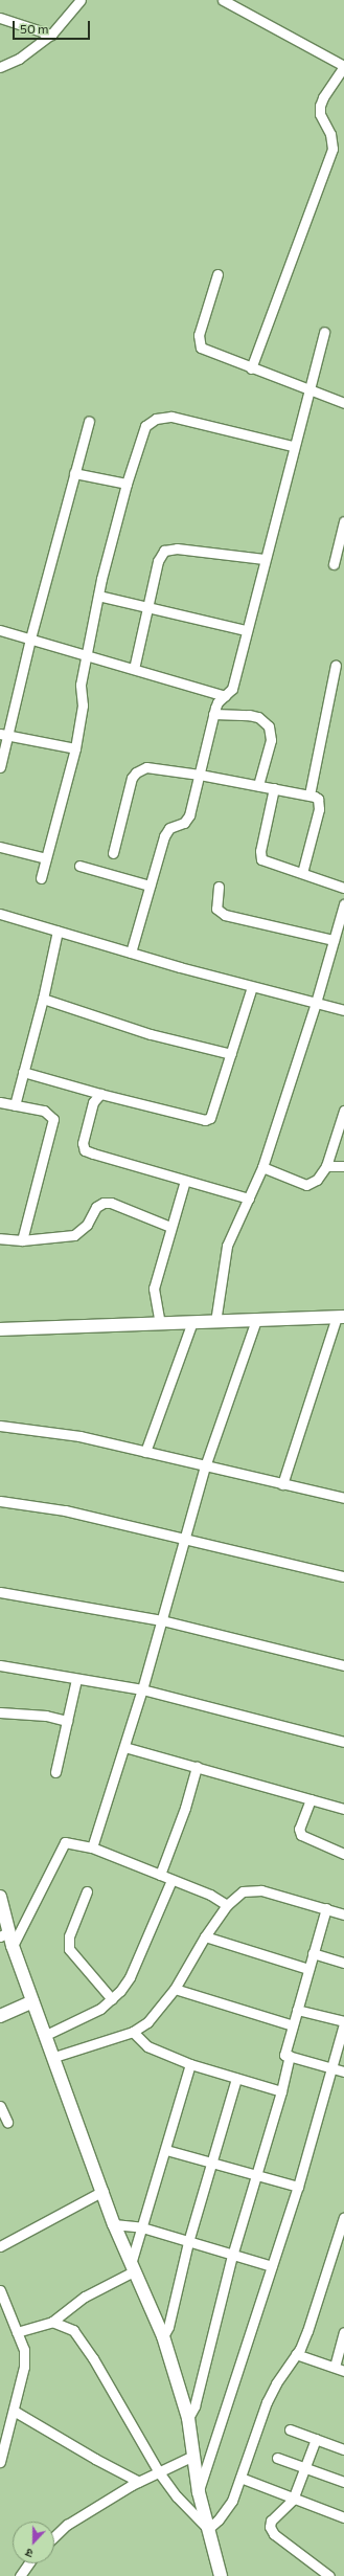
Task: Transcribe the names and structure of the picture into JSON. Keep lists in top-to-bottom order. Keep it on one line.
{"scale_bar":"50 m","north":"bottom"}
